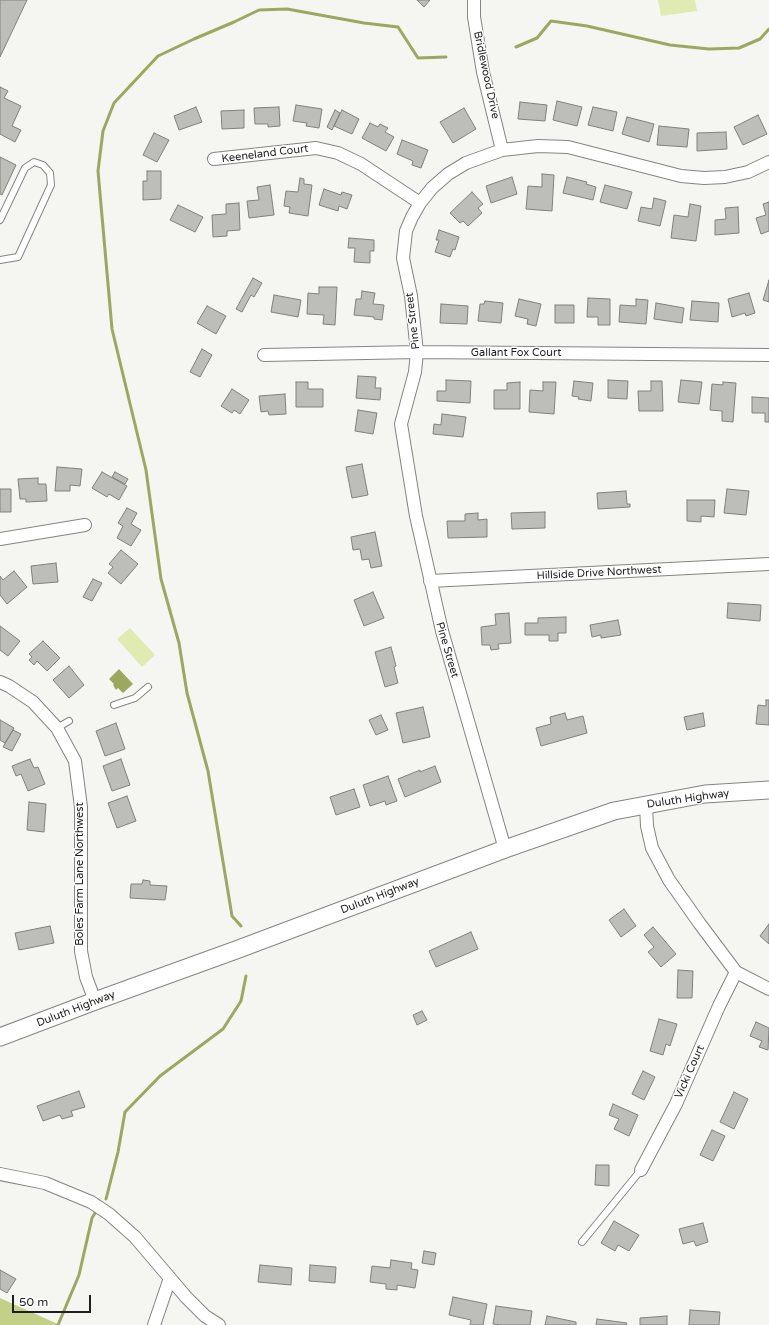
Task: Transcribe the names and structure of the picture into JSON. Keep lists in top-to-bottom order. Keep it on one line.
{"streets":{"main road":["Duluth Highway"],"street":["Bridlewood Drive","Keeneland Court","Pine Street","Gallant Fox Court","Hillside Drive Northwest","Boles Farm Lane Northwest","Vicki Court"]},"crossings":[["Bridlewood Drive","Pine Street"],["Keeneland Court","Pine Street"],["Pine Street","Gallant Fox Court"],["Pine Street","Hillside Drive Northwest"],["Pine Street","Duluth Highway"],["Duluth Highway","Boles Farm Lane Northwest"]],"scale_bar":"50 m"}
